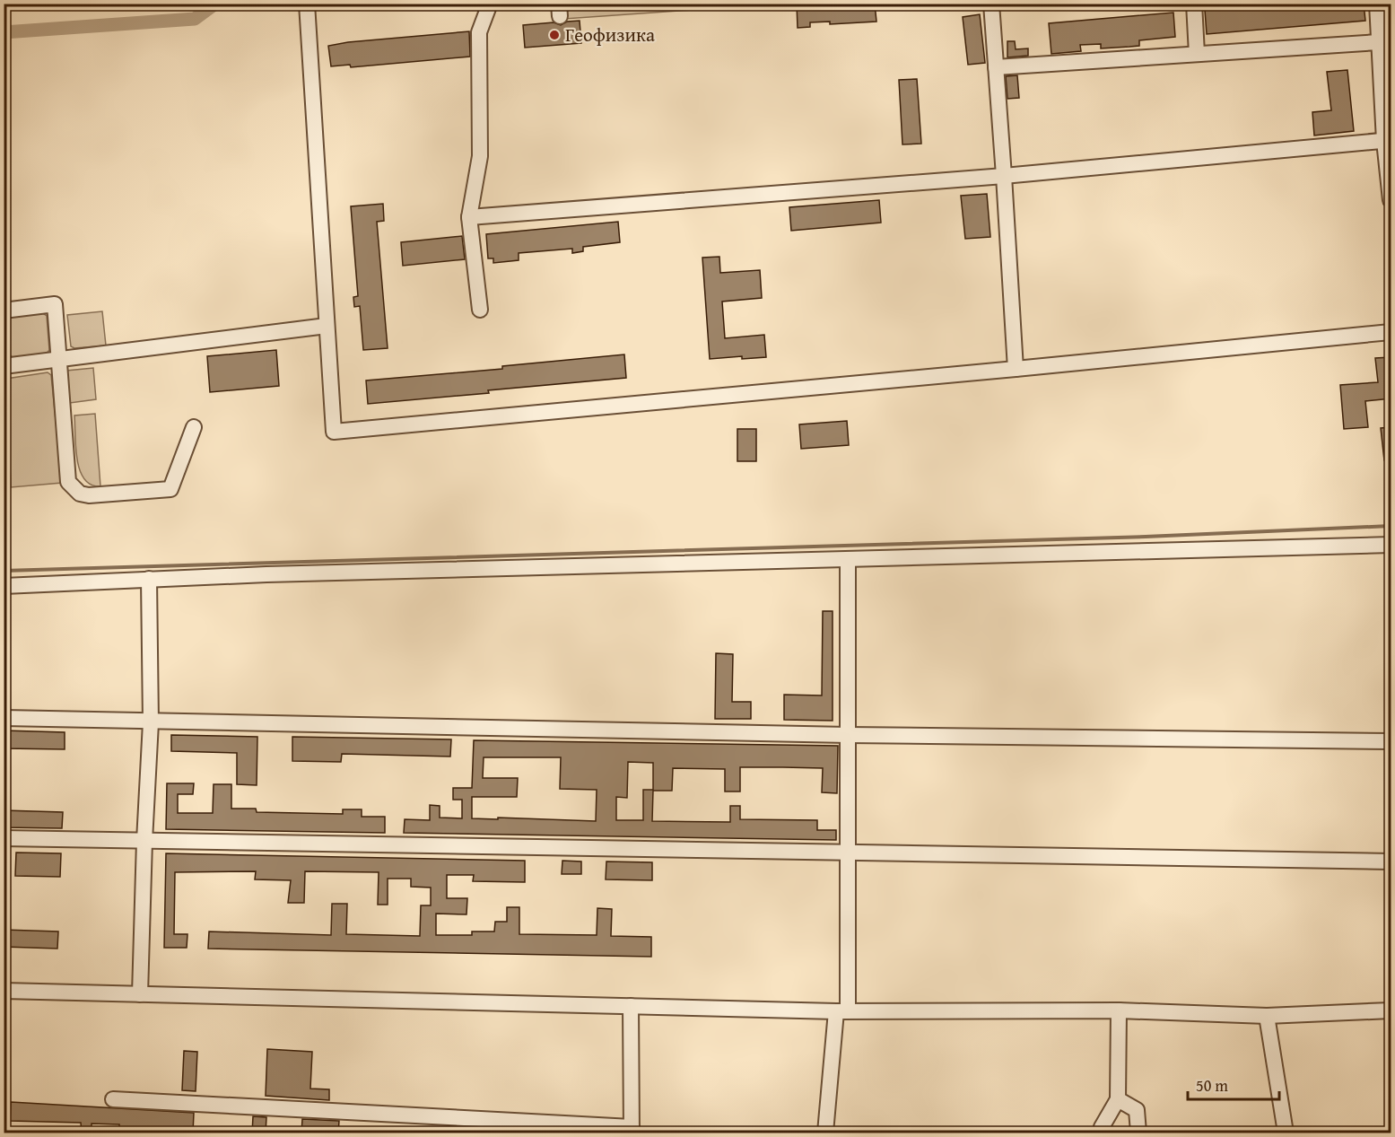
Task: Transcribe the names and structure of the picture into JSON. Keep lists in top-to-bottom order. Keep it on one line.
{"places":["Геофизика"],"scale_bar":"50 m"}
